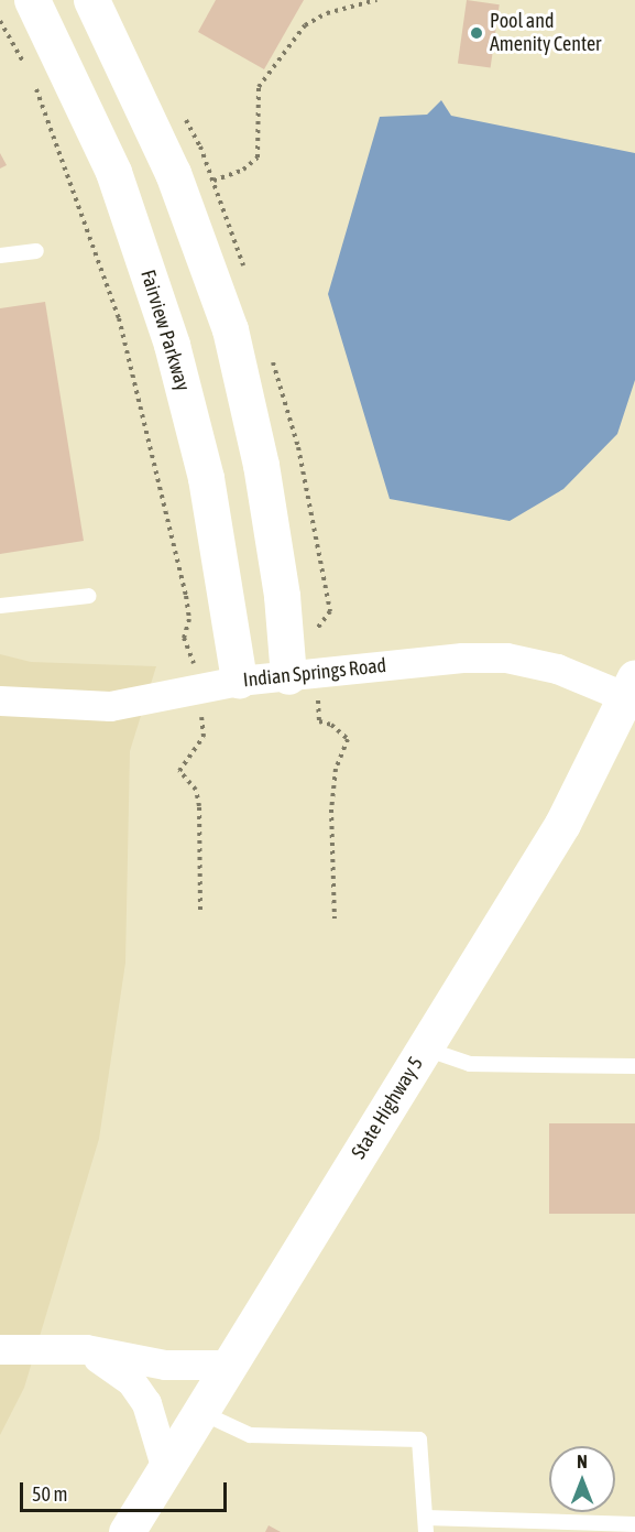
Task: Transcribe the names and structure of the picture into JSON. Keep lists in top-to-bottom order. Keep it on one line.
{"streets":{"street":["Fairview Parkway","Indian Springs Road","State Highway 5"]},"crossings":[["Fairview Parkway","Indian Springs Road"],["Indian Springs Road","State Highway 5"]],"places":["Pool and Amenity Center"],"scale_bar":"50 m","north":"top"}
